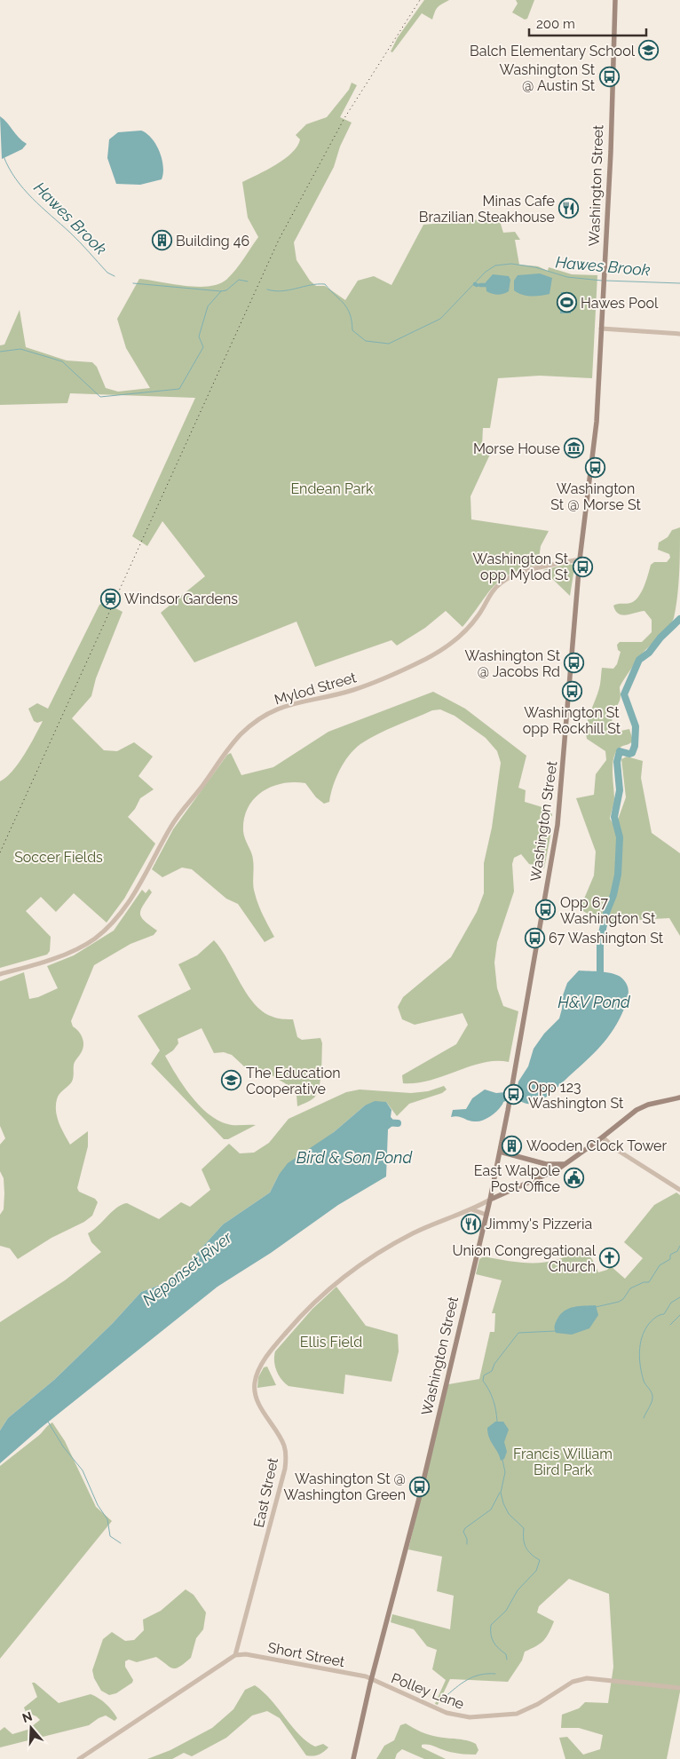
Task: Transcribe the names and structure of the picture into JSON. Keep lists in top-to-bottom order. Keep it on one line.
{"streets":{"main road":["Washington Street"],"street":["Mylod Street","East Street","Short Street","Polley Lane"]},"crossings":[["Washington Street","Mylod Street"],["Washington Street","East Street"],["Washington Street","Short Street"],["Washington Street","Polley Lane"],["East Street","Short Street"],["Short Street","Polley Lane"]],"water":["Hawes Brook","H&V Pond","Bird & Son Pond","Neponset River"],"parks":["Endean Park","Soccer Fields","Ellis Field","Francis William Bird Park"],"places":{"school or university":["Balch Elementary School","The Education Cooperative"],"bus stop":["Washington St @ Austin St","Washington St @ Morse St","Washington St opp Mylod St","Washington St @ Jacobs Rd","Washington St opp Rockhill St","Opp 67 Washington St","67 Washington St","Opp 123 Washington St","Washington St @ Washington Green"],"restaurant":["Minas Cafe Brazilian Steakhouse","Jimmy's Pizzeria"],"building":["Building 46","Wooden Clock Tower"],"sports":["Hawes Pool"],"museum":["Morse House"],"station":["Windsor Gardens"],"public building":["East Walpole Post Office"],"church":["Union Congregational Church"]},"scale_bar":"200 m","north":"top"}
